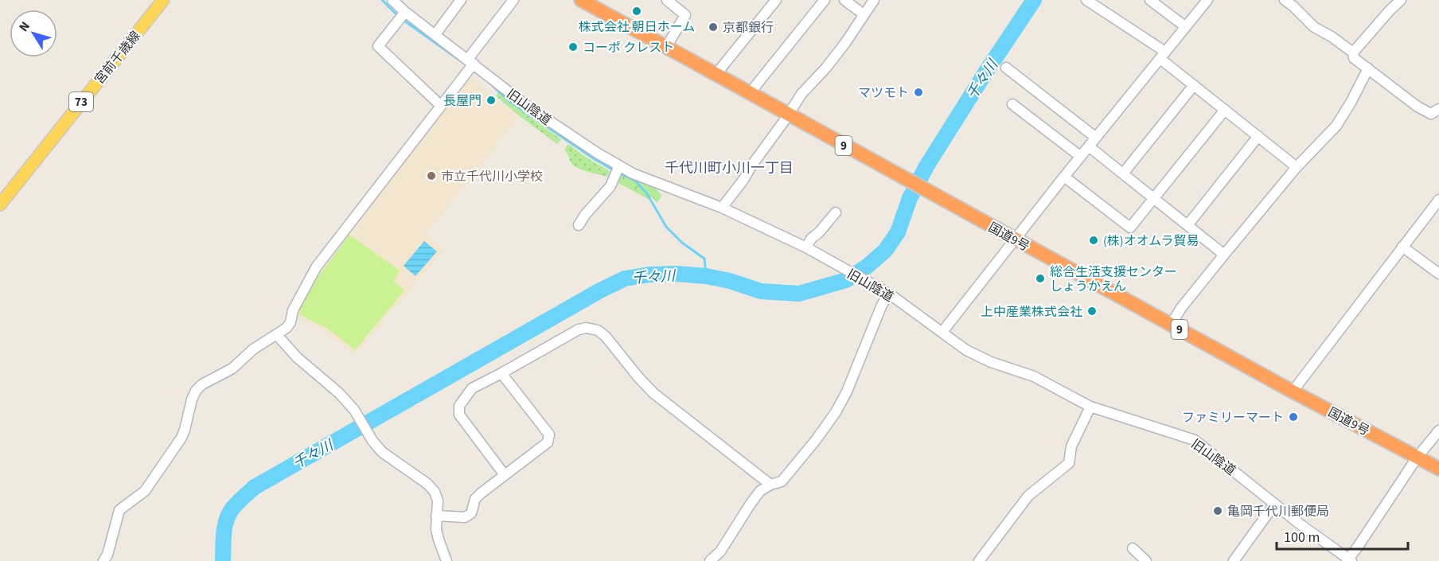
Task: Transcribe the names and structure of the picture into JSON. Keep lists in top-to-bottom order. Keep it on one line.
{"streets":{"highway":["9","国道9号"],"main road":["宮前千歳線","73"],"street":["旧山陰道"]},"districts":["千代川町小川一丁目"],"water":["千々川"],"places":["株式会社 朝日ホーム","京都銀行","コーポ クレスト","マツモト","長屋門","市立千代川小学校","(株)オオムラ貿易","総合生活支援センター しょうかえん","上中産業株式会社","ファミリーマート","亀岡千代川郵便局"],"scale_bar":"100 m","north":"top left"}
